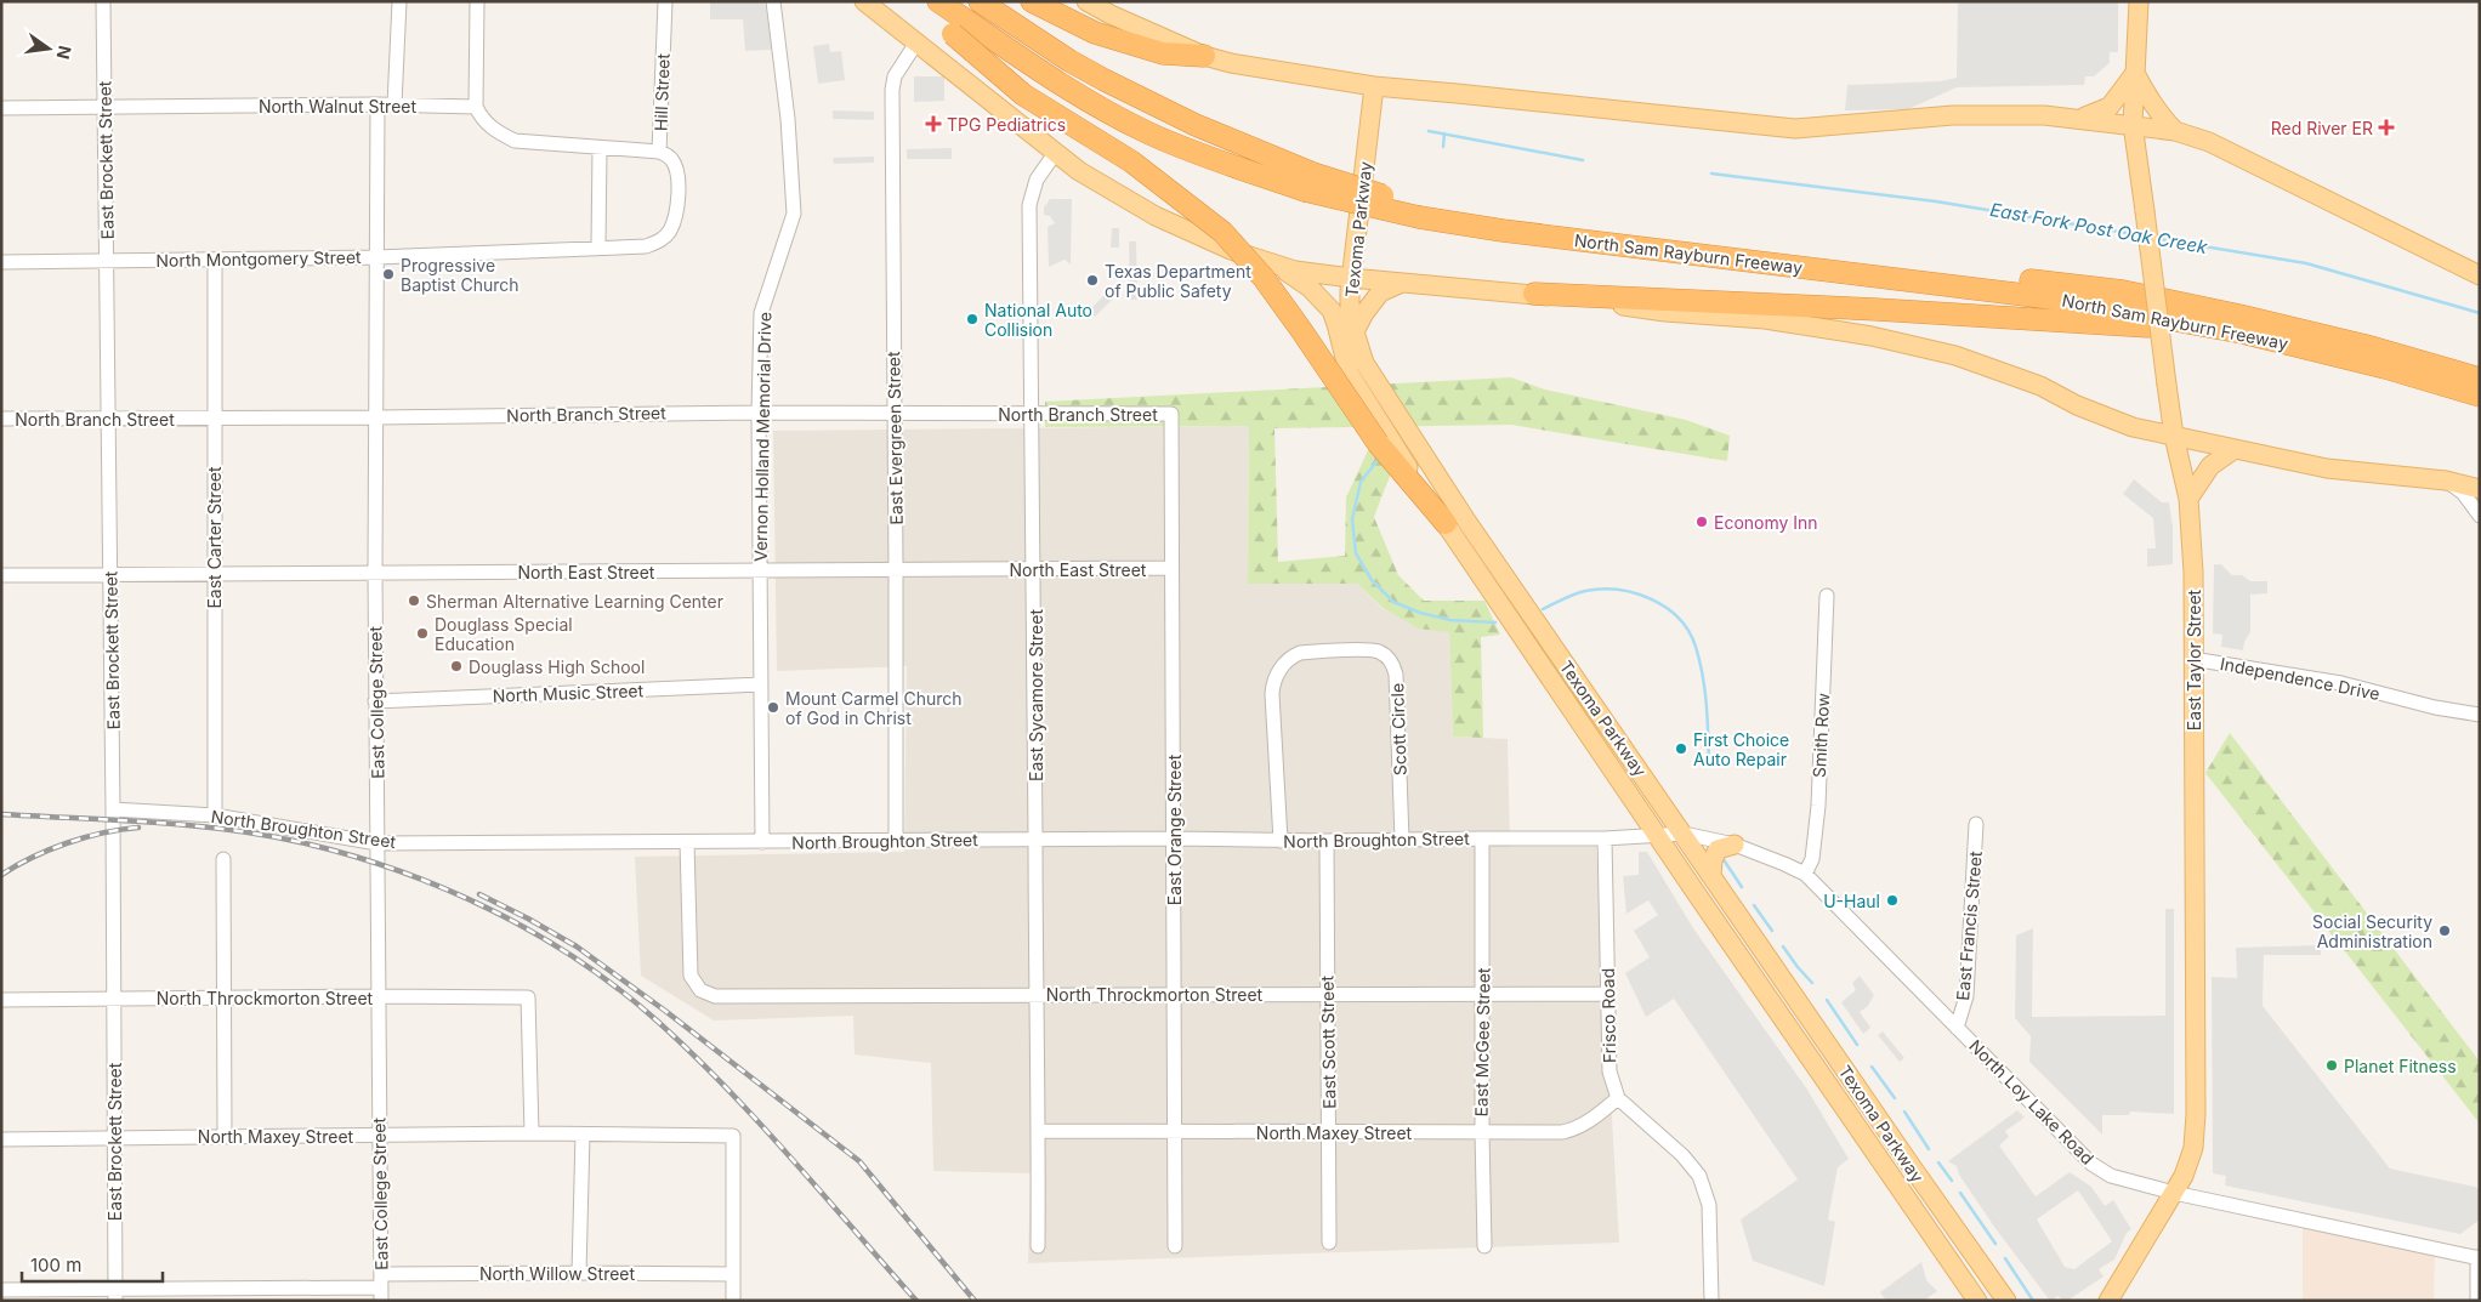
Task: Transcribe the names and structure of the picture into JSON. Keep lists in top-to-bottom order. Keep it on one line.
{"streets":{"highway":["North Sam Rayburn Freeway"],"main road":["Texoma Parkway","East Taylor Street"],"street":["Hill Street","North Walnut Street","East Brockett Street","North Montgomery Street","North Branch Street","Vernon Holland Memorial Drive","East Evergreen Street","East Carter Street","North East Street","Independence Drive","North Music Street","East Sycamore Street","East College Street","Scott Circle","Smith Row","North Broughton Street","East Orange Street","East Francis Street","North Throckmorton Street","Frisco Road","East Scott Street","East McGee Street","North Loy Lake Road","North Maxey Street","North Willow Street"]},"crossings":[["Hill Street","North Montgomery Street"],["North Walnut Street","East Brockett Street"],["North Walnut Street","East College Street"],["East Brockett Street","North Montgomery Street"],["East Brockett Street","North Branch Street"],["East Brockett Street","North East Street"],["East Brockett Street","North Broughton Street"],["East Brockett Street","North Throckmorton Street"],["East Brockett Street","North Maxey Street"],["East Brockett Street","North Willow Street"],["Texoma Parkway","North Broughton Street"],["Texoma Parkway","North Loy Lake Road"],["North Montgomery Street","East Carter Street"],["North Montgomery Street","East College Street"],["North Branch Street","Vernon Holland Memorial Drive"],["North Branch Street","East Evergreen Street"],["North Branch Street","East Carter Street"],["North Branch Street","East Sycamore Street"],["North Branch Street","East College Street"],["North Branch Street","East Orange Street"],["Vernon Holland Memorial Drive","North East Street"],["Vernon Holland Memorial Drive","North Music Street"],["Vernon Holland Memorial Drive","North Broughton Street"],["East Evergreen Street","North East Street"],["East Evergreen Street","North Broughton Street"],["East Carter Street","North East Street"],["East Carter Street","North Broughton Street"],["North East Street","East Sycamore Street"],["North East Street","East College Street"],["North East Street","East Orange Street"],["East Taylor Street","Independence Drive"],["East Taylor Street","North Loy Lake Road"],["North Music Street","East College Street"],["East Sycamore Street","North Broughton Street"],["East Sycamore Street","North Throckmorton Street"],["East Sycamore Street","North Maxey Street"],["East College Street","North Broughton Street"],["East College Street","North Throckmorton Street"],["East College Street","North Maxey Street"],["East College Street","North Willow Street"],["Scott Circle","North Broughton Street"],["Smith Row","North Loy Lake Road"],["North Broughton Street","East Orange Street"],["North Broughton Street","North Throckmorton Street"],["North Broughton Street","Frisco Road"],["North Broughton Street","East Scott Street"],["North Broughton Street","East McGee Street"],["North Broughton Street","North Loy Lake Road"],["East Orange Street","North Throckmorton Street"],["East Orange Street","North Maxey Street"],["East Francis Street","North Loy Lake Road"],["North Throckmorton Street","Frisco Road"],["North Throckmorton Street","East Scott Street"],["North Throckmorton Street","East McGee Street"],["North Throckmorton Street","North Maxey Street"],["Frisco Road","North Maxey Street"],["East Scott Street","North Maxey Street"],["East McGee Street","North Maxey Street"],["North Maxey Street","North Willow Street"]],"water":["East Fork Post Oak Creek"],"places":{"health":["TPG Pediatrics","Red River ER"],"other":["Progressive Baptist Church","Texas Department of Public Safety","National Auto Collision","Economy Inn","Sherman Alternative Learning Center","Douglass Special Education","Douglass High School","Mount Carmel Church of God in Christ","First Choice Auto Repair","U-Haul","Social Security Administration","Planet Fitness"]},"scale_bar":"100 m","north":"right"}
